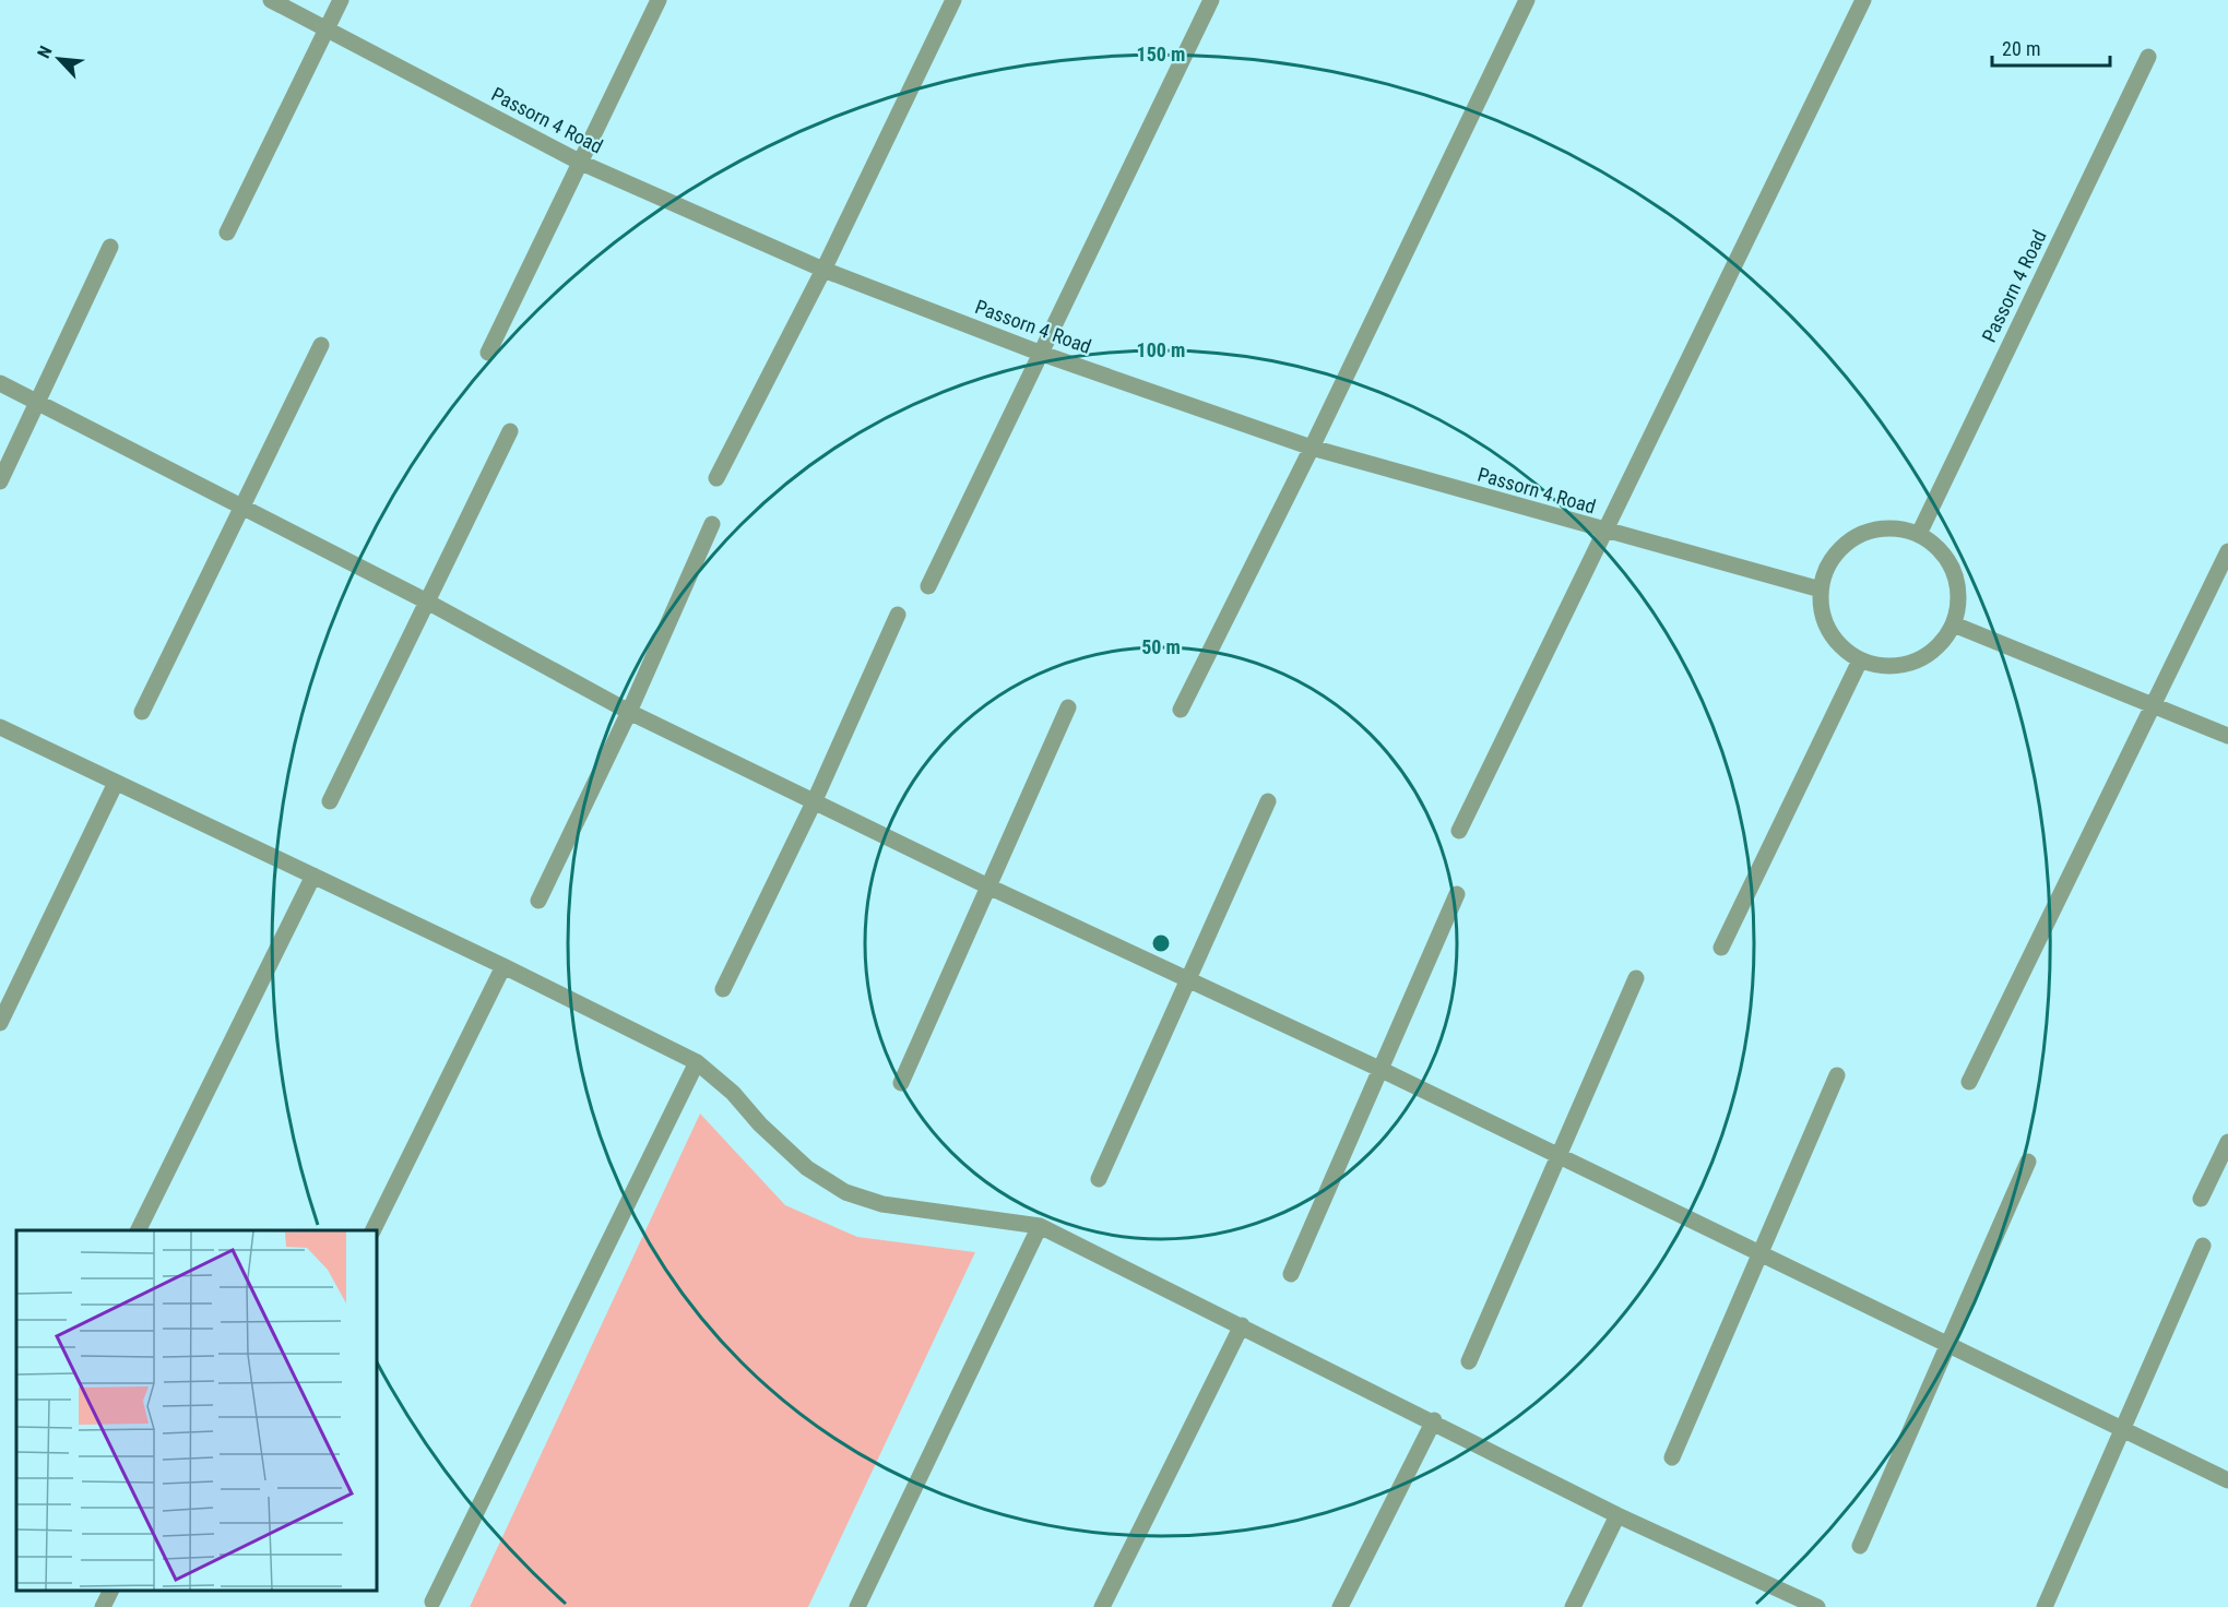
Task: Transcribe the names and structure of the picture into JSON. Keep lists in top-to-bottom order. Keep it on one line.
{"streets":{"street":["Passorn 4 Road"]},"scale_bar":"20 m","north":"top left","rings":["150 m","100 m","50 m"]}
